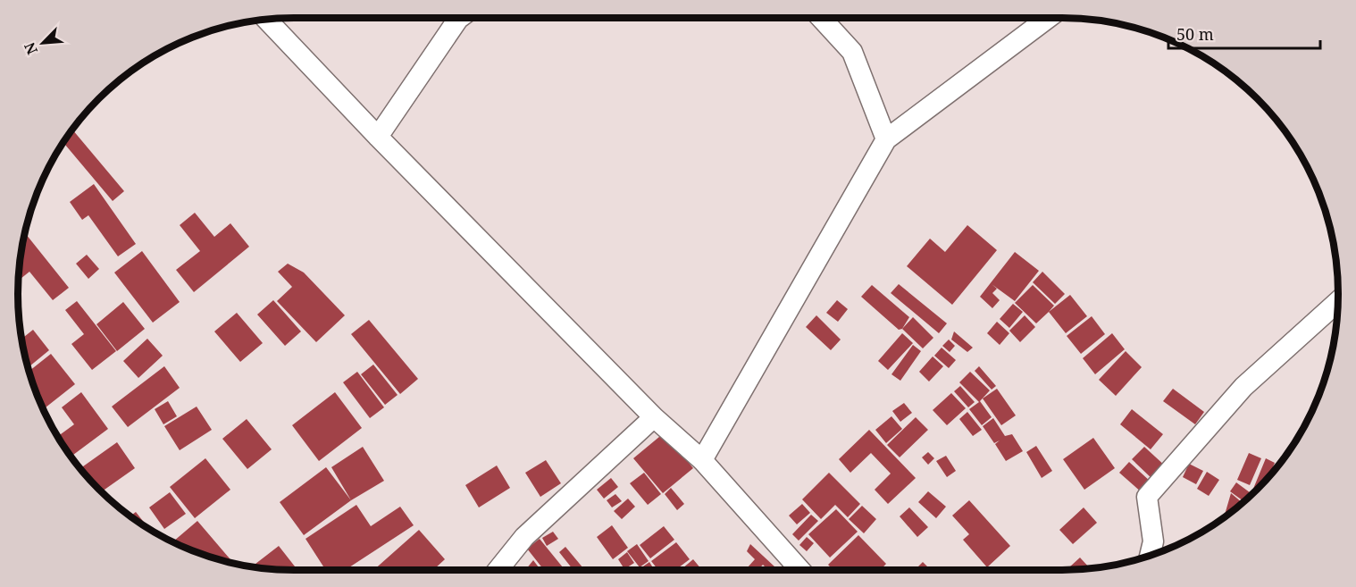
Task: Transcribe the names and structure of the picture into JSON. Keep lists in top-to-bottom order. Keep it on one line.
{"scale_bar":"50 m","north":"bottom left"}
